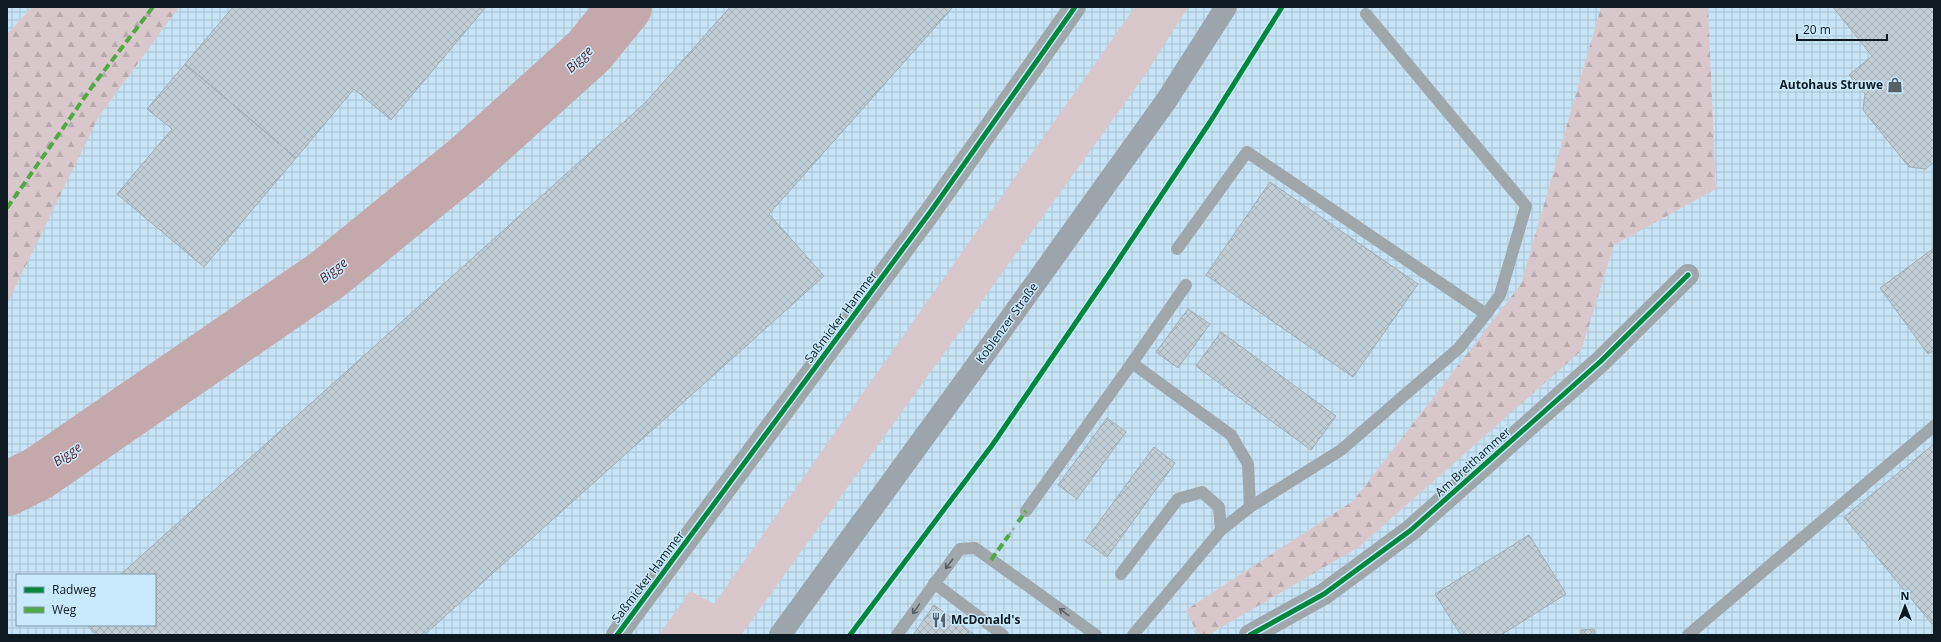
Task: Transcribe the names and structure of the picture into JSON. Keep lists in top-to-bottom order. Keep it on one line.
{"streets":{"main road":["Koblenzer Straße"],"street":["Saßmicker Hammer","Am Breithammer"]},"water":["Bigge"],"places":{"shop":["Autohaus Struwe"],"restaurant":["McDonald's"]},"legend":["Radweg","Weg"],"scale_bar":"20 m","north":"top"}
